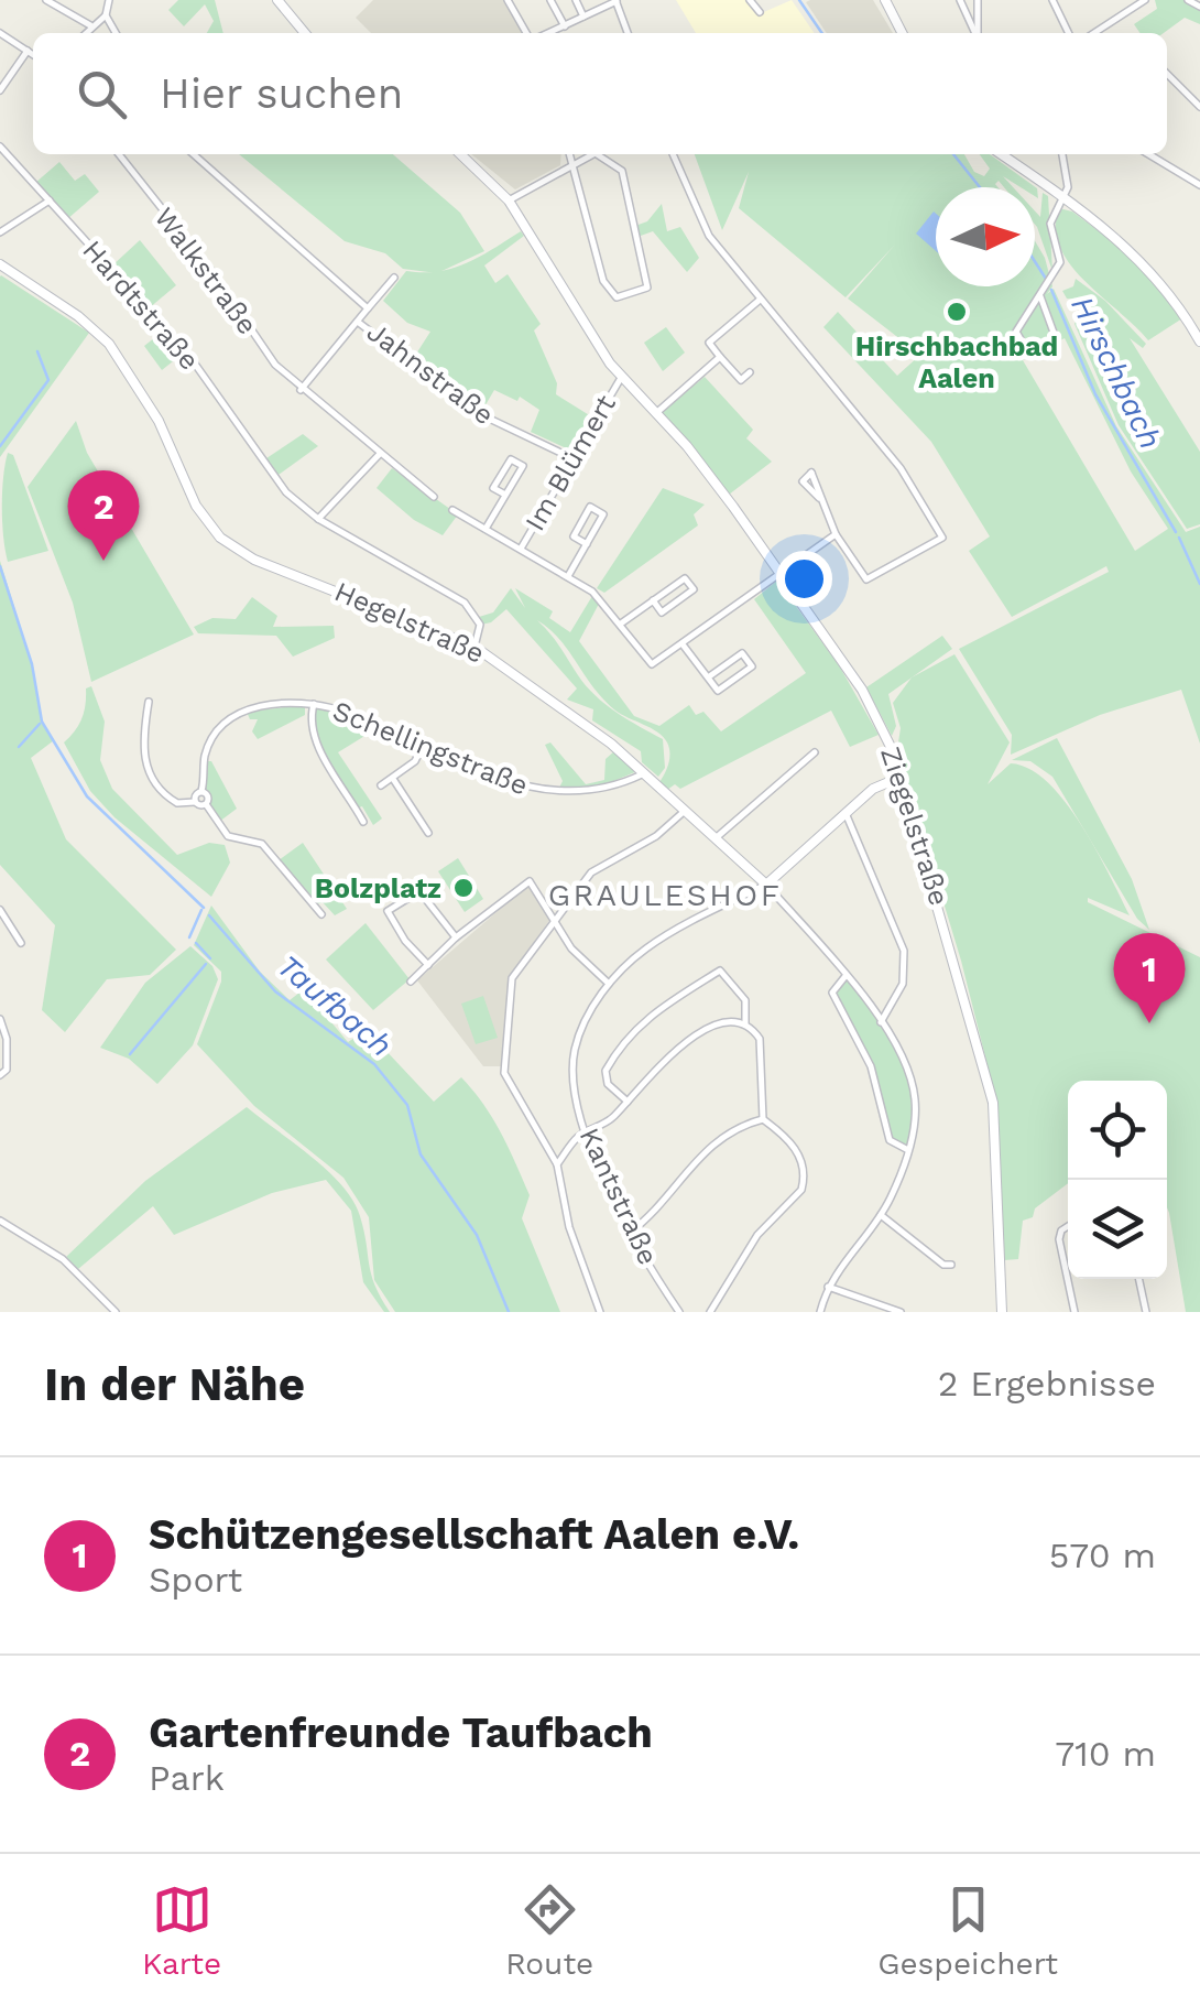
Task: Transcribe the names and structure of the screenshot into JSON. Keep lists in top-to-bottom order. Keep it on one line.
{"streets":{"street":["Walkstraße","Hardtstraße","Jahnstraße","Im Blümert","Hegelstraße","Schellingstraße","Ziegelstraße","Kantstraße"]},"crossings":[["Hardtstraße","Hegelstraße"],["Jahnstraße","Im Blümert"],["Im Blümert","Ziegelstraße"],["Hegelstraße","Schellingstraße"],["Hegelstraße","Kantstraße"],["Ziegelstraße","Kantstraße"]],"districts":["GRAULESHOF"],"water":["Hirschbach","Taufbach"],"places":["Hirschbachbad Aalen","Bolzplatz"],"north":"right","page":{"search":"Hier suchen","pins":["2","1"],"heading":["In der Nähe","2 Ergebnisse"],"list":[{"mark":"1","name":"Schützengesellschaft Aalen e.V.","note":"Sport","value":"570 m"},{"mark":"2","name":"Gartenfreunde Taufbach","note":"Park","value":"710 m"}],"nav":["Karte","Route","Gespeichert"]}}
